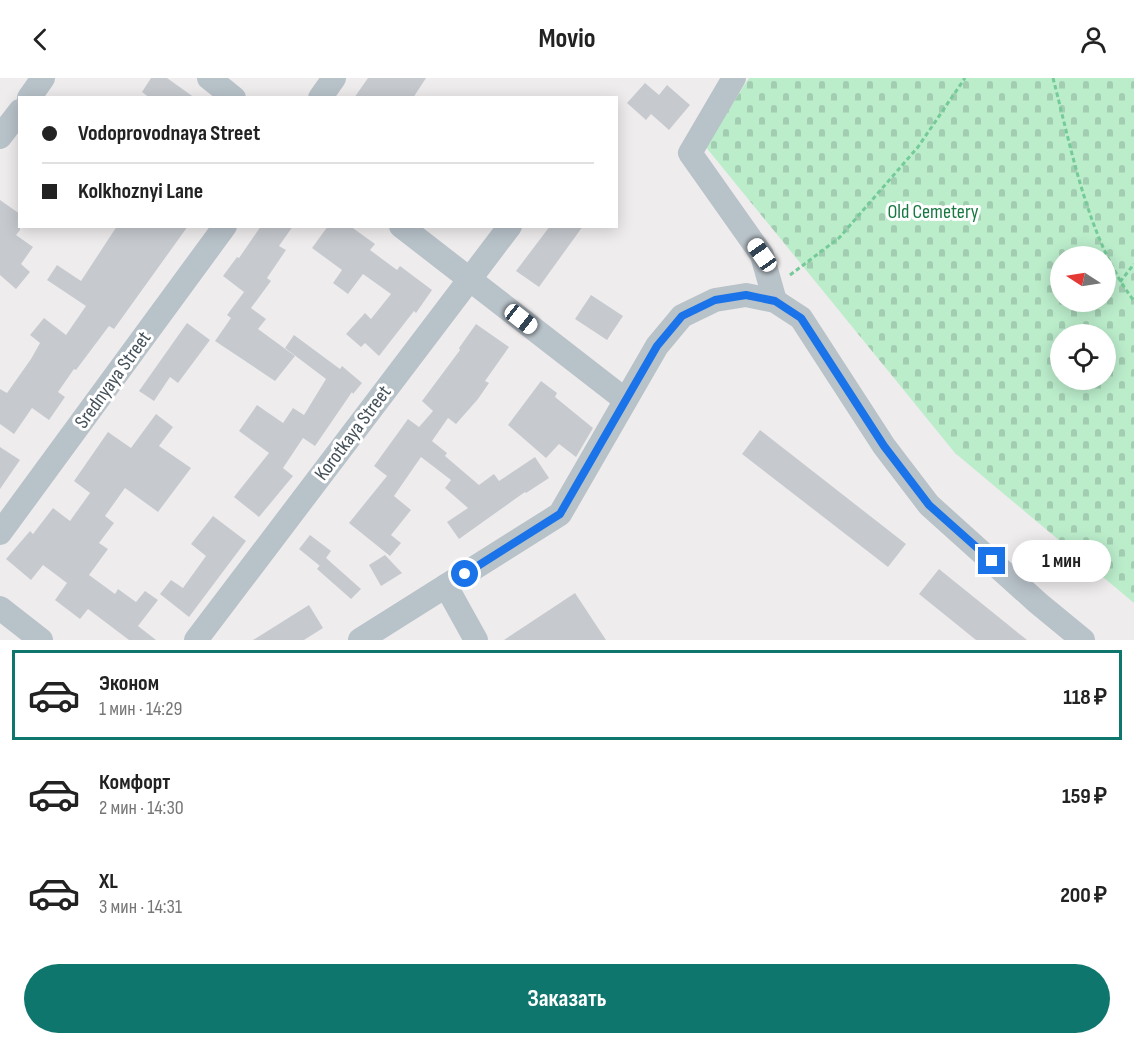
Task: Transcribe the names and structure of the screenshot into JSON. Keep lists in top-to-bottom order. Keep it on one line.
{"streets":{"street":["Srednyaya Street","Korotkaya Street"]},"parks":["Old Cemetery"],"north":"left","page":{"header":"Movio","banner":["Vodoprovodnaya Street","Kolkhoznyi Lane"],"bubble":"1 мин","list":[{"name":"Эконом","note":"1 мин · 14:29","value":"118 ₽"},{"name":"Комфорт","note":"2 мин · 14:30","value":"159 ₽"},{"name":"XL","note":"3 мин · 14:31","value":"200 ₽"}],"buttons":"Заказать"}}
